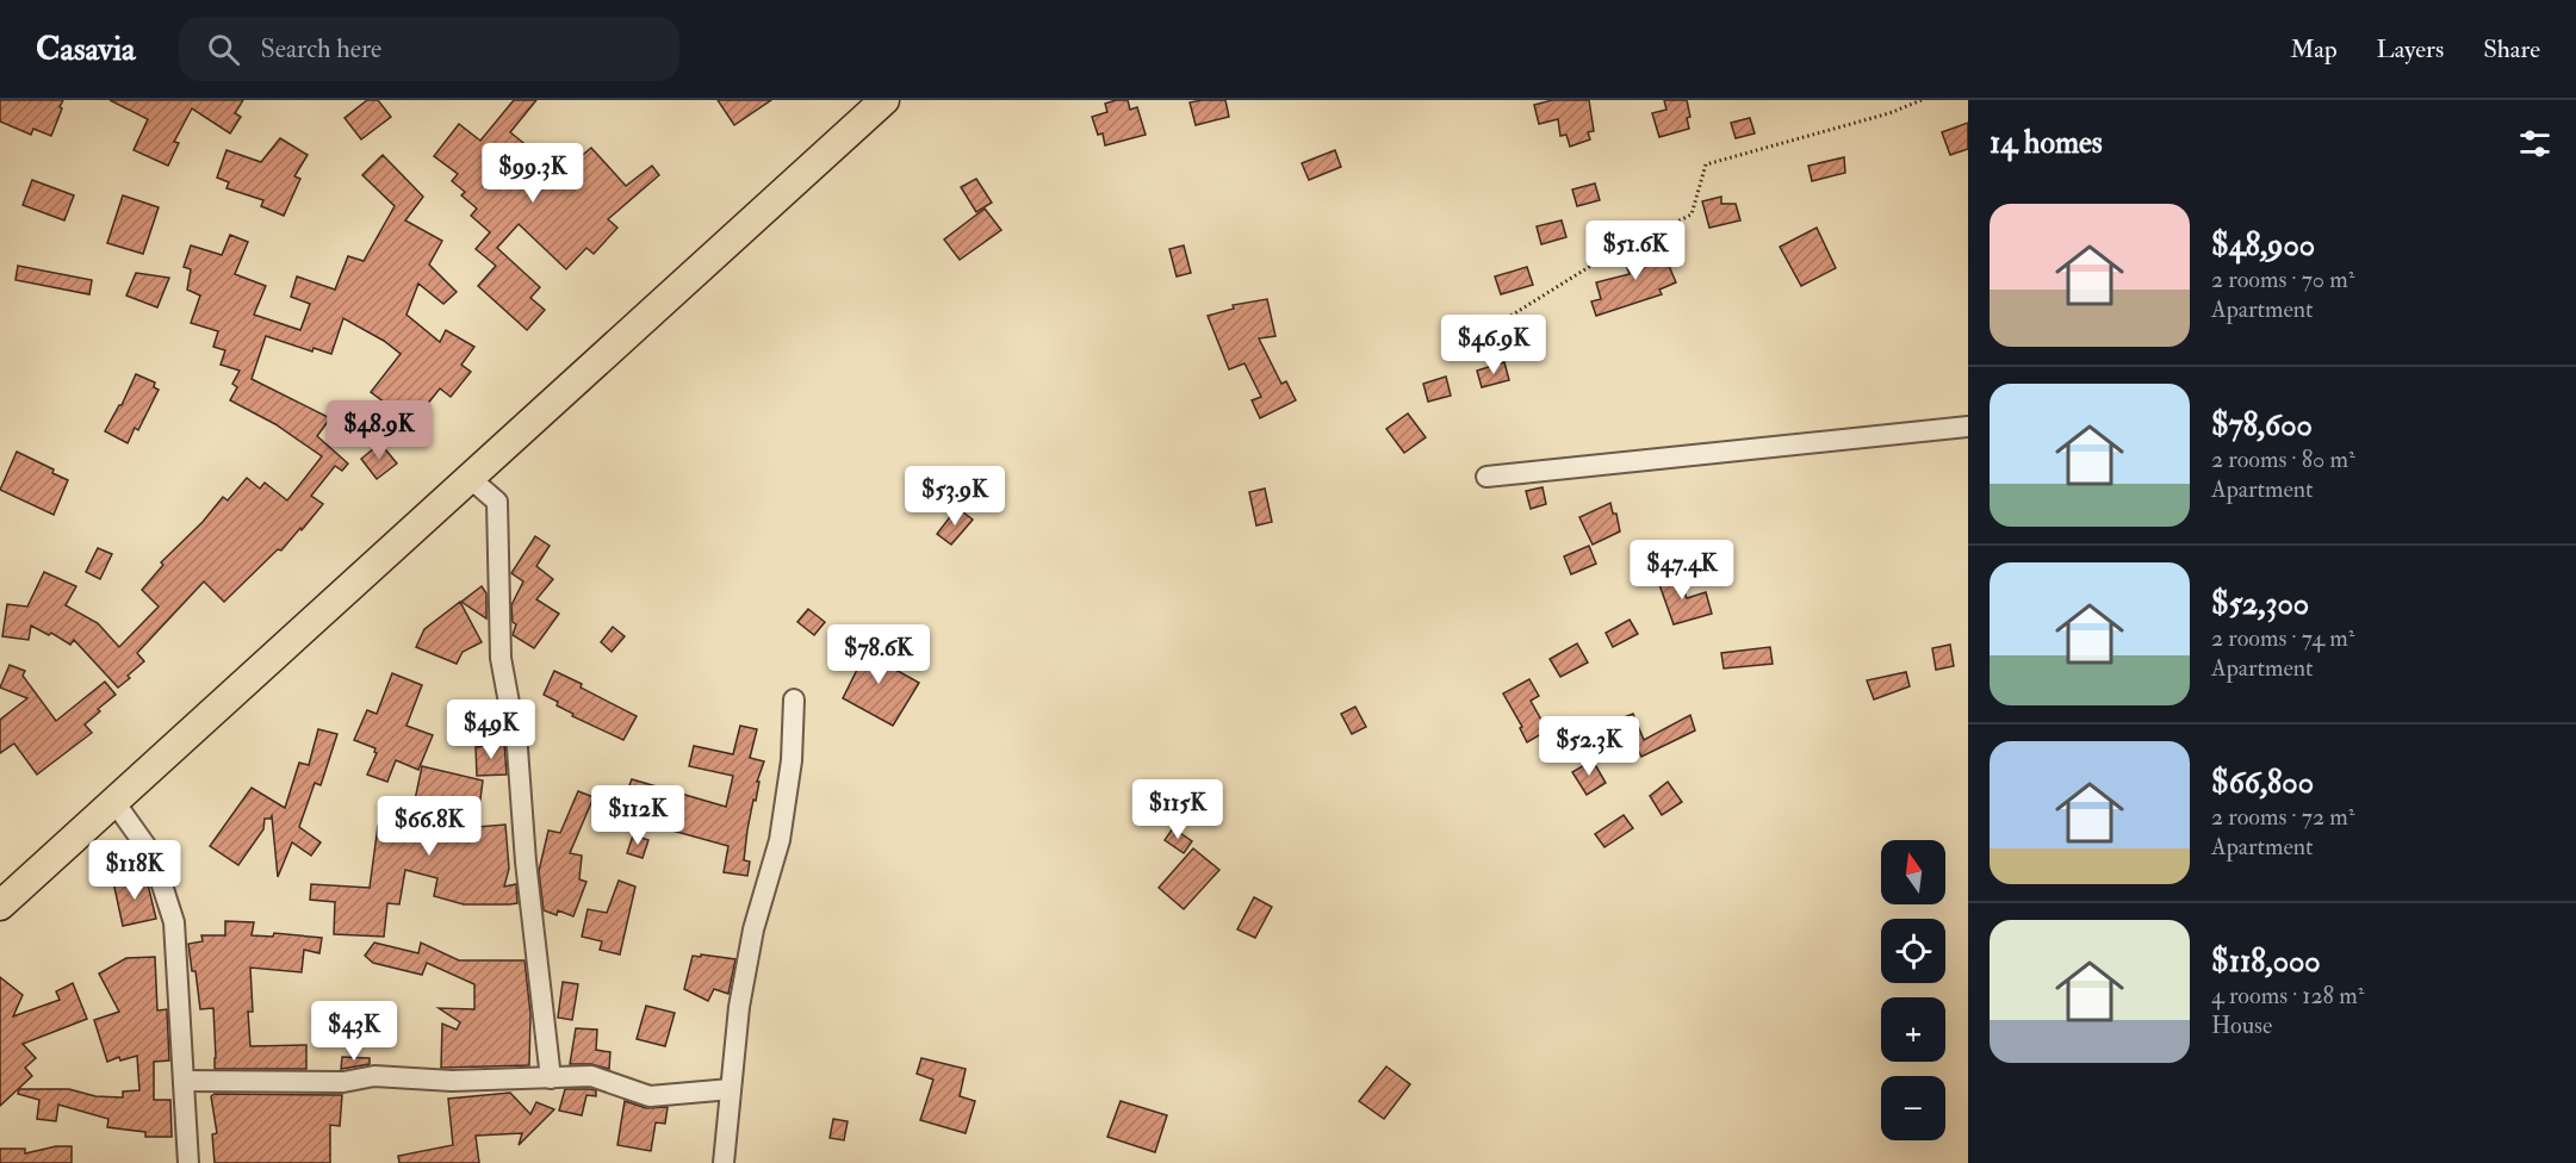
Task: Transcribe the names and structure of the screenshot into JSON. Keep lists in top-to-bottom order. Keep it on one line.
{"north":"top","page":{"header":"Casavia","search":"Search here","nav":["Map","Layers","Share"],"heading":"14 homes","price":["$99.3K","$51.6K","$46.9K","$48.9K","$53.9K","$47.4K","$78.6K","$49K","$52.3K","$115K","$112K","$66.8K","$118K","$43K"],"list":[{"name":"$48,900","note":"2 rooms · 70 m² · Apartment"},{"name":"$78,600","note":"2 rooms · 80 m² · Apartment"},{"name":"$52,300","note":"2 rooms · 74 m² · Apartment"},{"name":"$66,800","note":"2 rooms · 72 m² · Apartment"},{"name":"$118,000","note":"4 rooms · 128 m² · House"}],"map_buttons":["+","−"]}}
